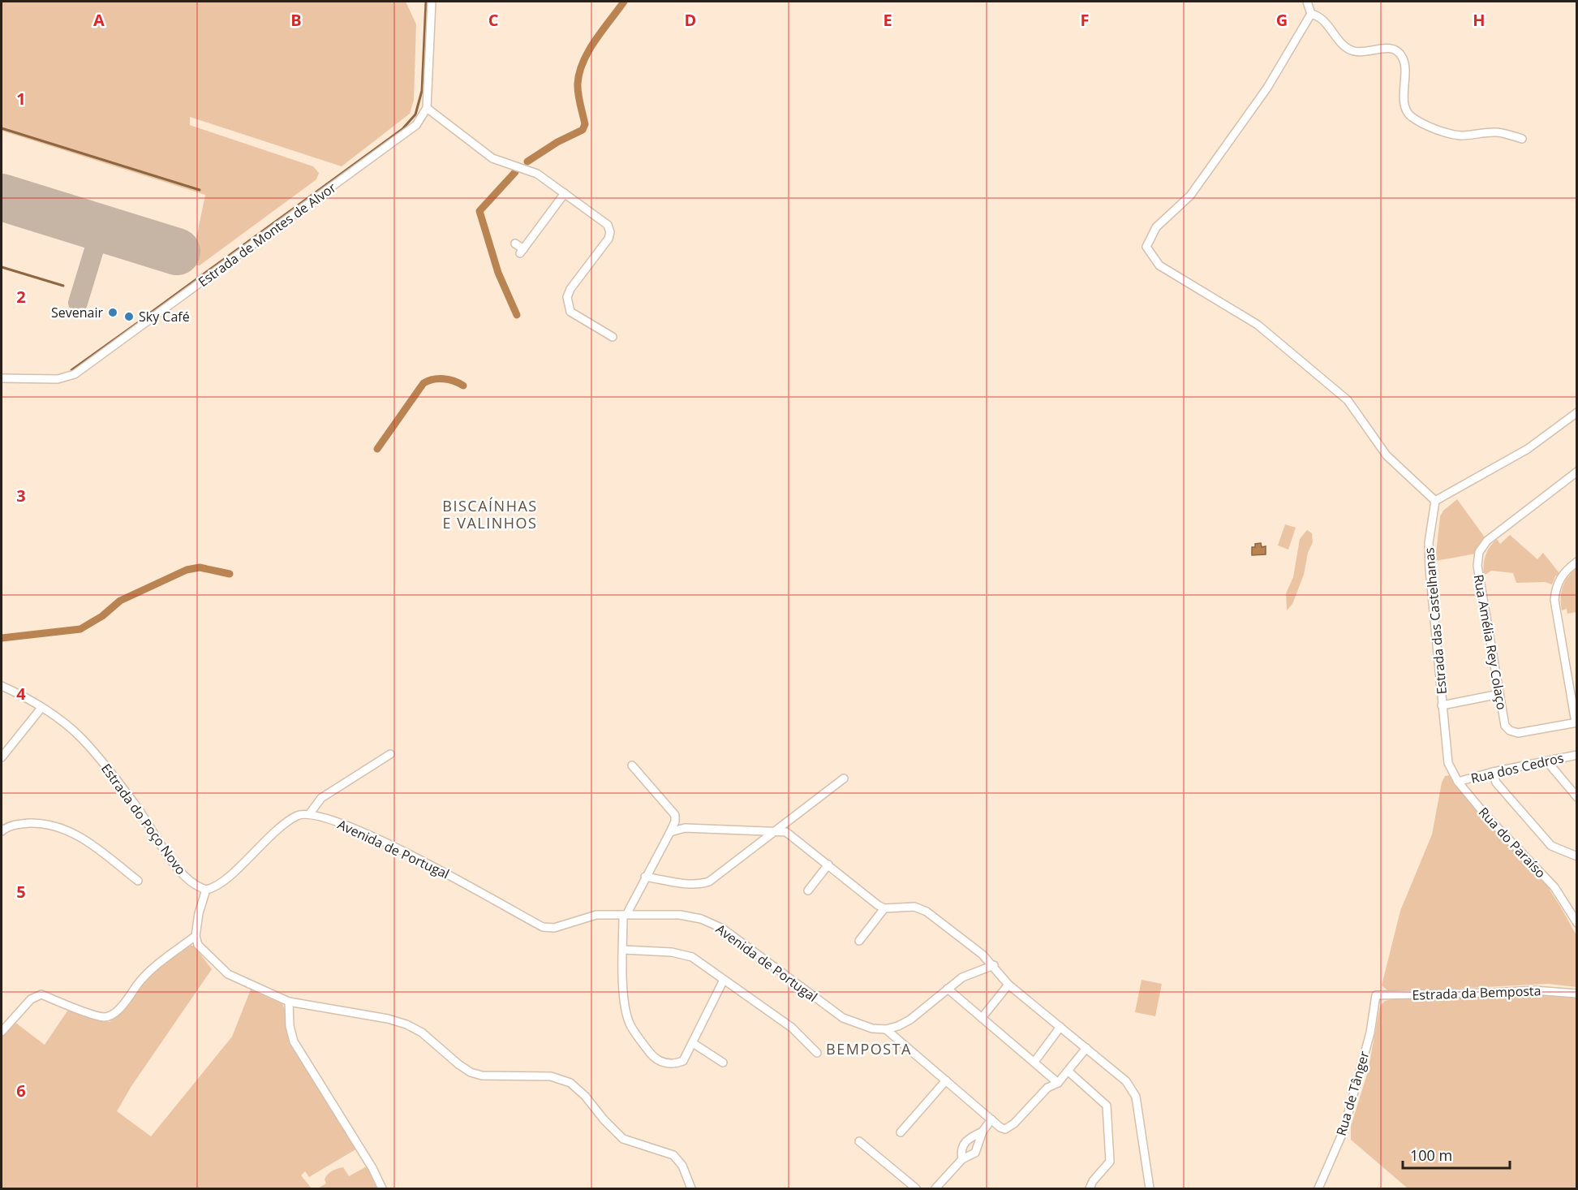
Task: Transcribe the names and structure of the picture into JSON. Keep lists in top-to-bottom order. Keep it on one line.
{"streets":{"street":["Estrada de Montes de Alvor","Estrada das Castelhanas","Rua Amélia Rey Colaço","Rua dos Cedros","Estrada do Poço Novo","Rua do Paraíso","Avenida de Portugal","Estrada da Bemposta","Rua de Tânger"]},"crossings":[["Estrada das Castelhanas","Rua do Paraíso"],["Rua dos Cedros","Rua do Paraíso"],["Estrada da Bemposta","Rua de Tânger"]],"districts":["BISCAÍNHAS E VALINHOS","BEMPOSTA"],"places":["Sevenair","Sky Café"],"scale_bar":"100 m","grid":{"columns":["A","B","C","D","E","F","G","H"],"rows":["1","2","3","4","5","6"]}}
